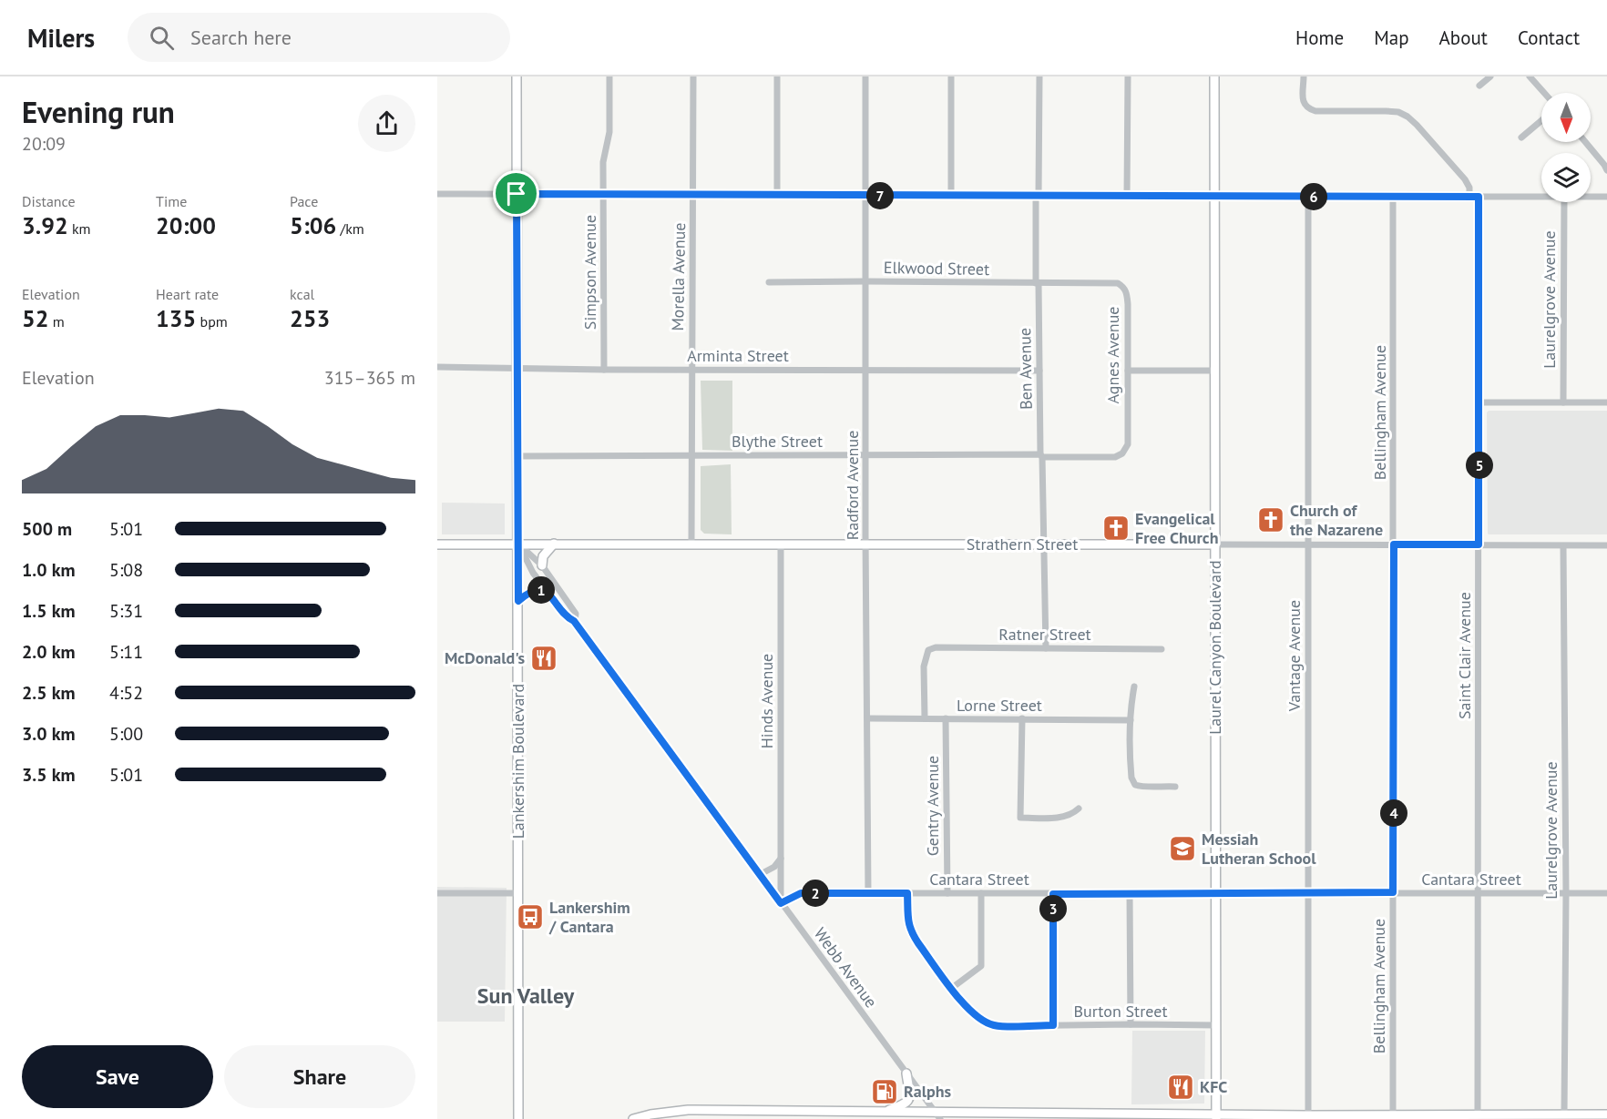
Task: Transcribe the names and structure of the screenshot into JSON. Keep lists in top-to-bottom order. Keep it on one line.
{"streets":{"main road":["Strathern Street","Laurel Canyon Boulevard","Lankershim Boulevard"],"street":["Elkwood Street","Simpson Avenue","Morella Avenue","Laurelgrove Avenue","Agnes Avenue","Arminta Street","Ben Avenue","Bellingham Avenue","Blythe Street","Radford Avenue","Ratner Street","Vantage Avenue","Saint Clair Avenue","Hinds Avenue","Lorne Street","Gentry Avenue","Cantara Street","Webb Avenue","Burton Street"]},"crossings":[["Elkwood Street","Agnes Avenue"],["Elkwood Street","Ben Avenue"],["Elkwood Street","Radford Avenue"],["Simpson Avenue","Arminta Street"],["Morella Avenue","Arminta Street"],["Morella Avenue","Blythe Street"],["Morella Avenue","Strathern Street"],["Laurelgrove Avenue","Strathern Street"],["Laurelgrove Avenue","Cantara Street"],["Agnes Avenue","Blythe Street"],["Arminta Street","Ben Avenue"],["Arminta Street","Radford Avenue"],["Arminta Street","Lankershim Boulevard"],["Ben Avenue","Blythe Street"],["Ben Avenue","Strathern Street"],["Ben Avenue","Ratner Street"],["Bellingham Avenue","Strathern Street"],["Bellingham Avenue","Cantara Street"],["Blythe Street","Radford Avenue"],["Blythe Street","Lankershim Boulevard"],["Radford Avenue","Strathern Street"],["Radford Avenue","Lorne Street"],["Radford Avenue","Cantara Street"],["Strathern Street","Laurel Canyon Boulevard"],["Strathern Street","Vantage Avenue"],["Strathern Street","Saint Clair Avenue"],["Strathern Street","Hinds Avenue"],["Strathern Street","Lankershim Boulevard"],["Strathern Street","Webb Avenue"],["Ratner Street","Lorne Street"],["Laurel Canyon Boulevard","Cantara Street"],["Laurel Canyon Boulevard","Burton Street"],["Vantage Avenue","Cantara Street"],["Saint Clair Avenue","Cantara Street"],["Hinds Avenue","Cantara Street"],["Hinds Avenue","Webb Avenue"],["Lorne Street","Gentry Avenue"],["Lankershim Boulevard","Webb Avenue"],["Gentry Avenue","Cantara Street"],["Cantara Street","Webb Avenue"],["Cantara Street","Burton Street"]],"districts":["Sun Valley"],"places":{"church":["Church of the Nazarene","Evangelical Free Church"],"restaurant":["McDonald's","KFC"],"school or university":["Messiah Lutheran School"],"bus stop":["Lankershim / Cantara"],"fuel station":["Ralphs"]},"north":"bottom","page":{"header":"Milers","search":"Search here","nav":["Home","Map","About","Contact"],"heading":["Evening run","20:09"],"stats":[["Distance","3.92 km"],["Time","20:00"],["Pace","5:06 /km"],["Elevation","52 m"],["Heart rate","135 bpm"],["kcal","253"]],"pins":["7","6","5","1","4","2","3"],"chart":["Elevation","315–365 m"],"list":[{"name":"500 m","note":"5:01"},{"name":"1.0 km","note":"5:08"},{"name":"1.5 km","note":"5:31"},{"name":"2.0 km","note":"5:11"},{"name":"2.5 km","note":"4:52"},{"name":"3.0 km","note":"5:00"},{"name":"3.5 km","note":"5:01"}],"buttons":["Save","Share"]}}
